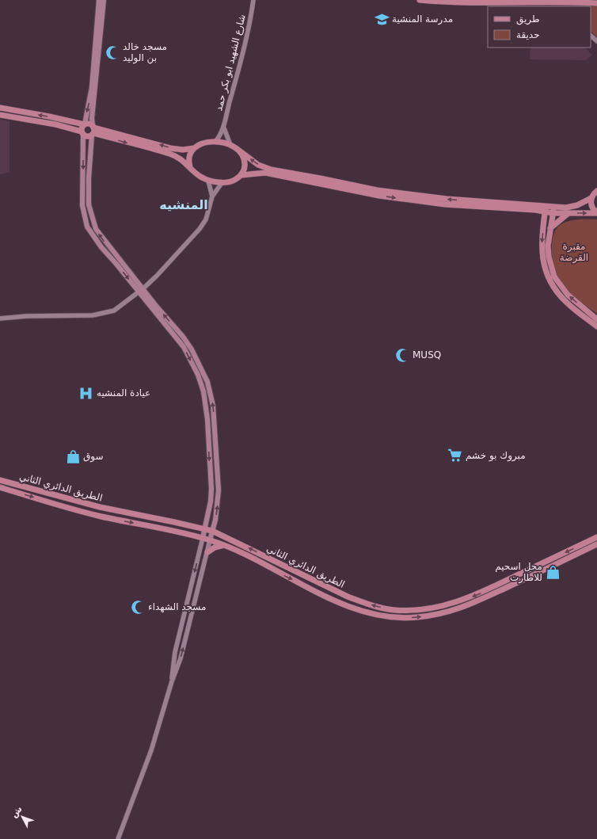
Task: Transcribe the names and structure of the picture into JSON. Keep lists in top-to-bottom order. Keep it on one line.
{"streets":{"main road":["الطريق الدائري الثاني"],"street":["شارع الشهيد ابو بكر حمد"]},"districts":["المنشيه"],"parks":["مقبرة القرضة"],"places":{"school or university":["مدرسة المنشية"],"mosque":["مسجد خالد بن الوليد","MUSQ","مسجد الشهداء"],"hospital":["عيادة المنشيه"],"supermarket":["مبروك بو خشم"],"shop":["سوق","محل اسحيم للاطارت"]},"legend":["طريق","حديقة"],"north":"top left"}
